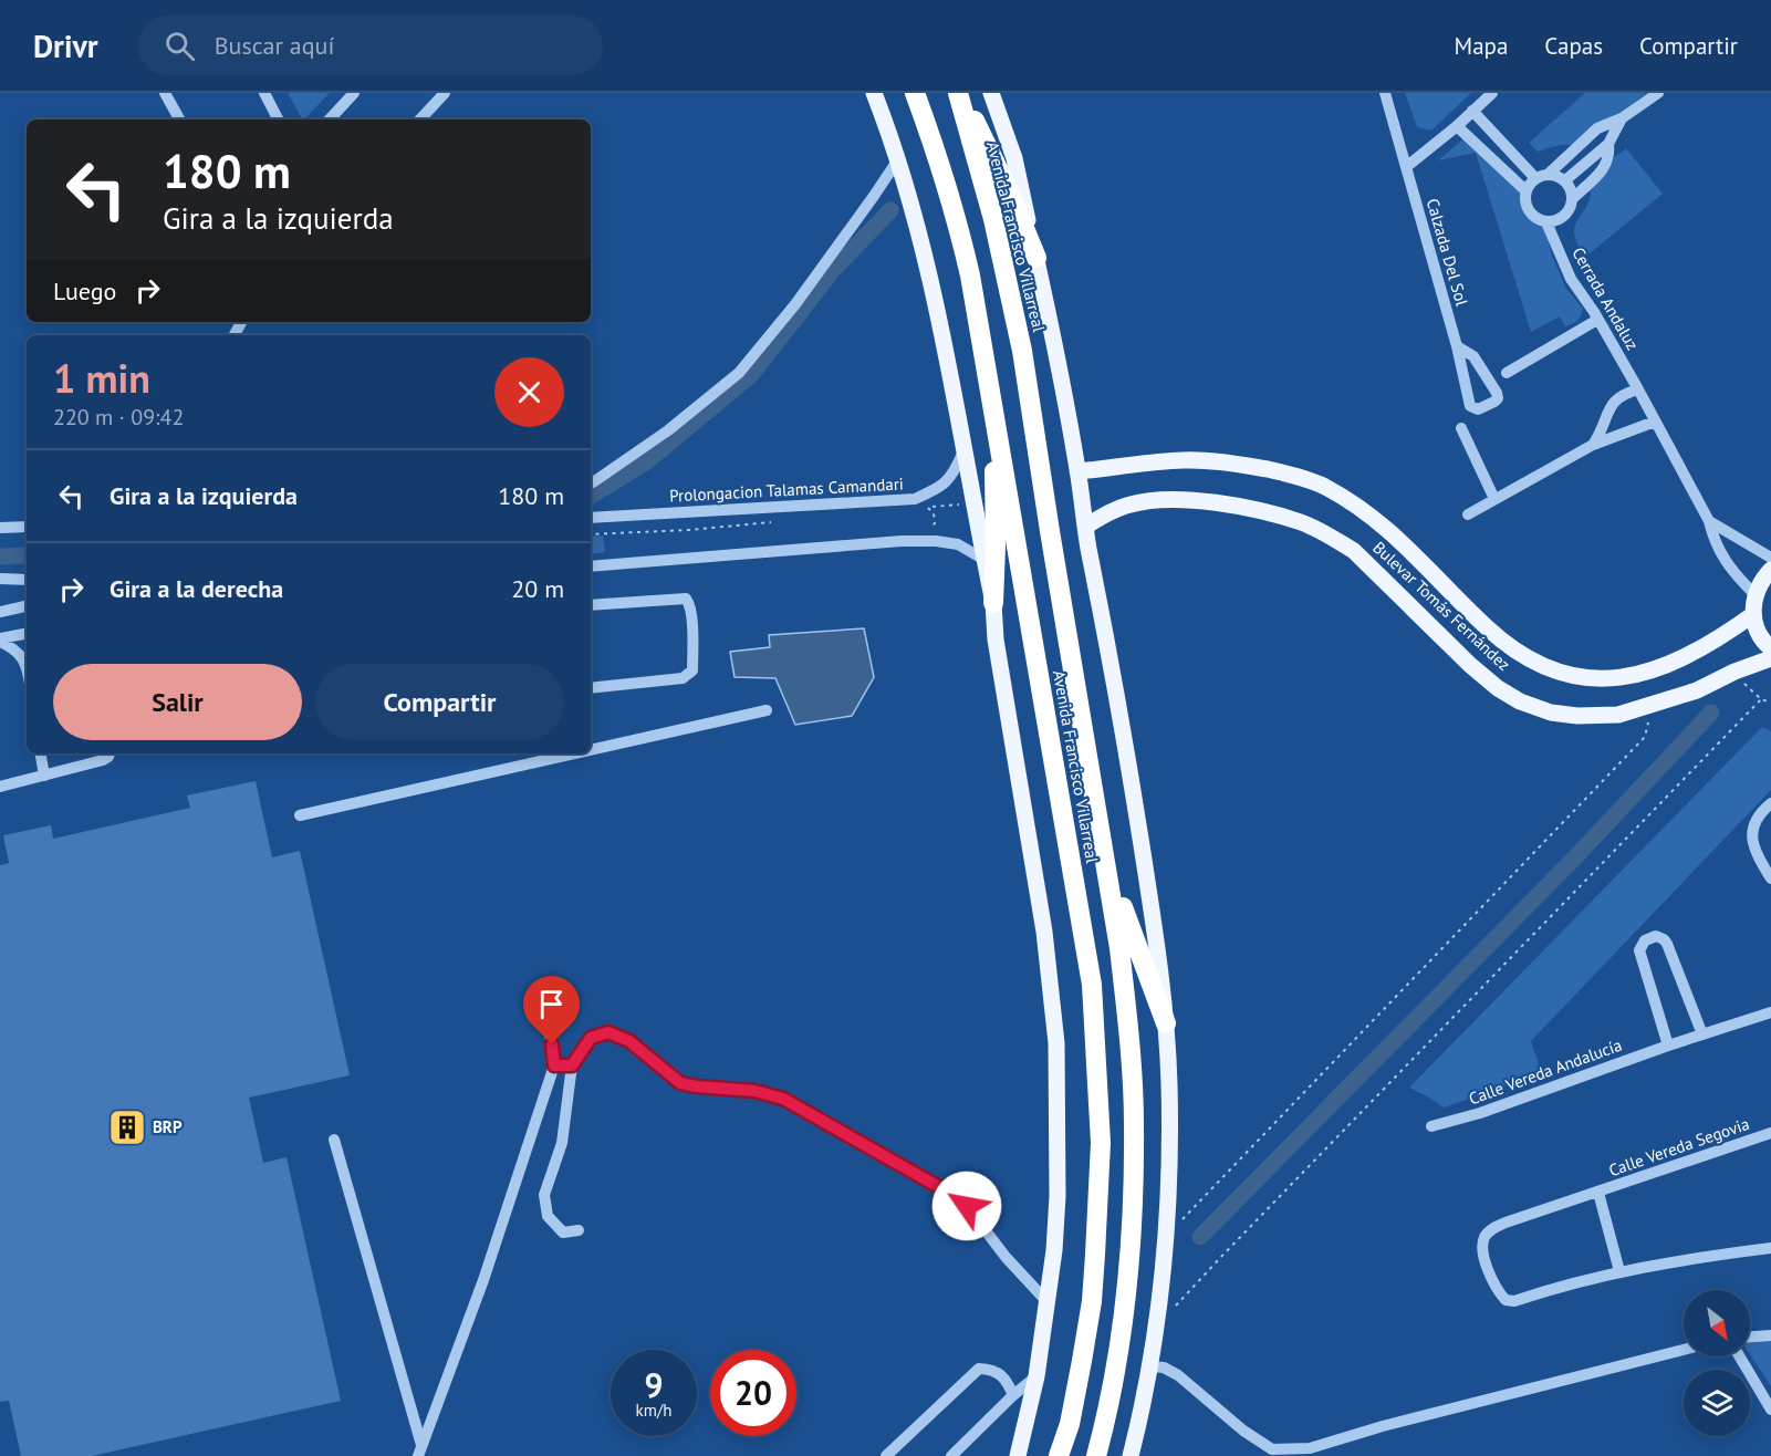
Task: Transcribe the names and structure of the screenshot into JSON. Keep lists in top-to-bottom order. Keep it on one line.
{"streets":{"highway":["Avenida Francisco Villarreal"],"main road":["Bulevar Tomás Fernández"],"street":["Calzada Del Sol","Cerrada Andaluz","Prolongacion Talamas Camandari","Calle Vereda Andalucía","Calle Vereda Segovia"]},"crossings":[["Avenida Francisco Villarreal","Bulevar Tomás Fernández"]],"places":{"building":["BRP"]},"north":"bottom right","page":{"header":"Drivr","search":"Buscar aquí","nav":["Mapa","Capas","Compartir"],"turn":["180 m","Gira a la izquierda"],"then":"Luego","heading":["1 min","220 m · 09:42"],"list":[{"name":"Gira a la izquierda","value":"180 m"},{"name":"Gira a la derecha","value":"20 m"}],"buttons":["Salir","Compartir"],"speed":"9 km/h","limit":"20"}}
